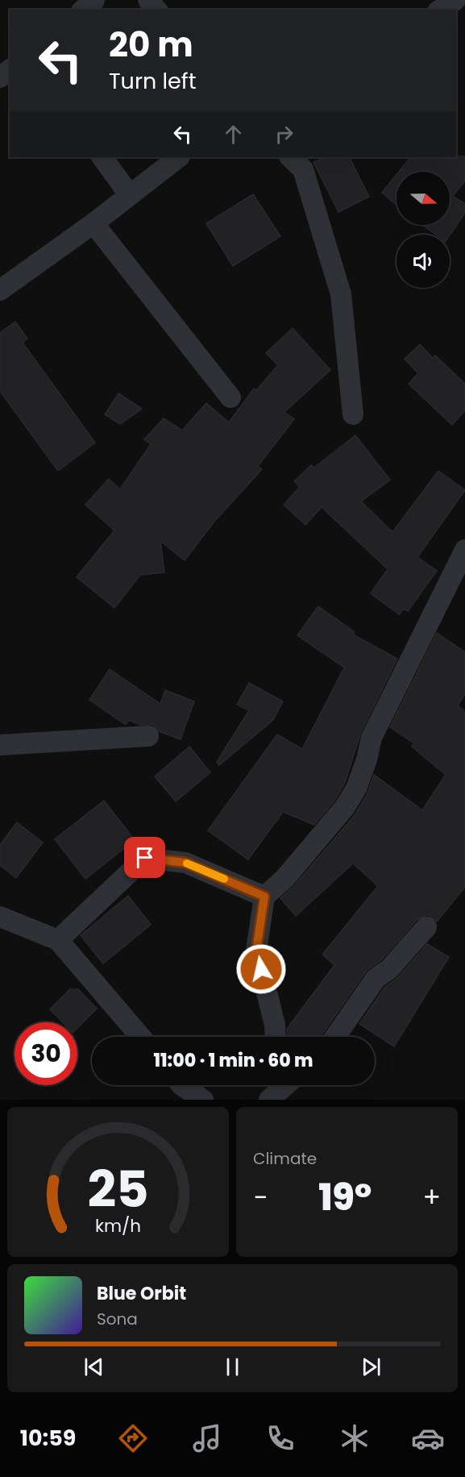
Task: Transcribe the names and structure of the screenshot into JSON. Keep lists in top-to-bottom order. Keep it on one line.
{"north":"right","page":{"turn":["20 m","Turn left"],"limit":"30","trip":"11:00 · 1 min · 60 m","tile":"Climate","heat":["−","19°","+"],"song":["Blue Orbit","Sona"],"tabs":"10:59","gauge":["25","km/h"]}}
